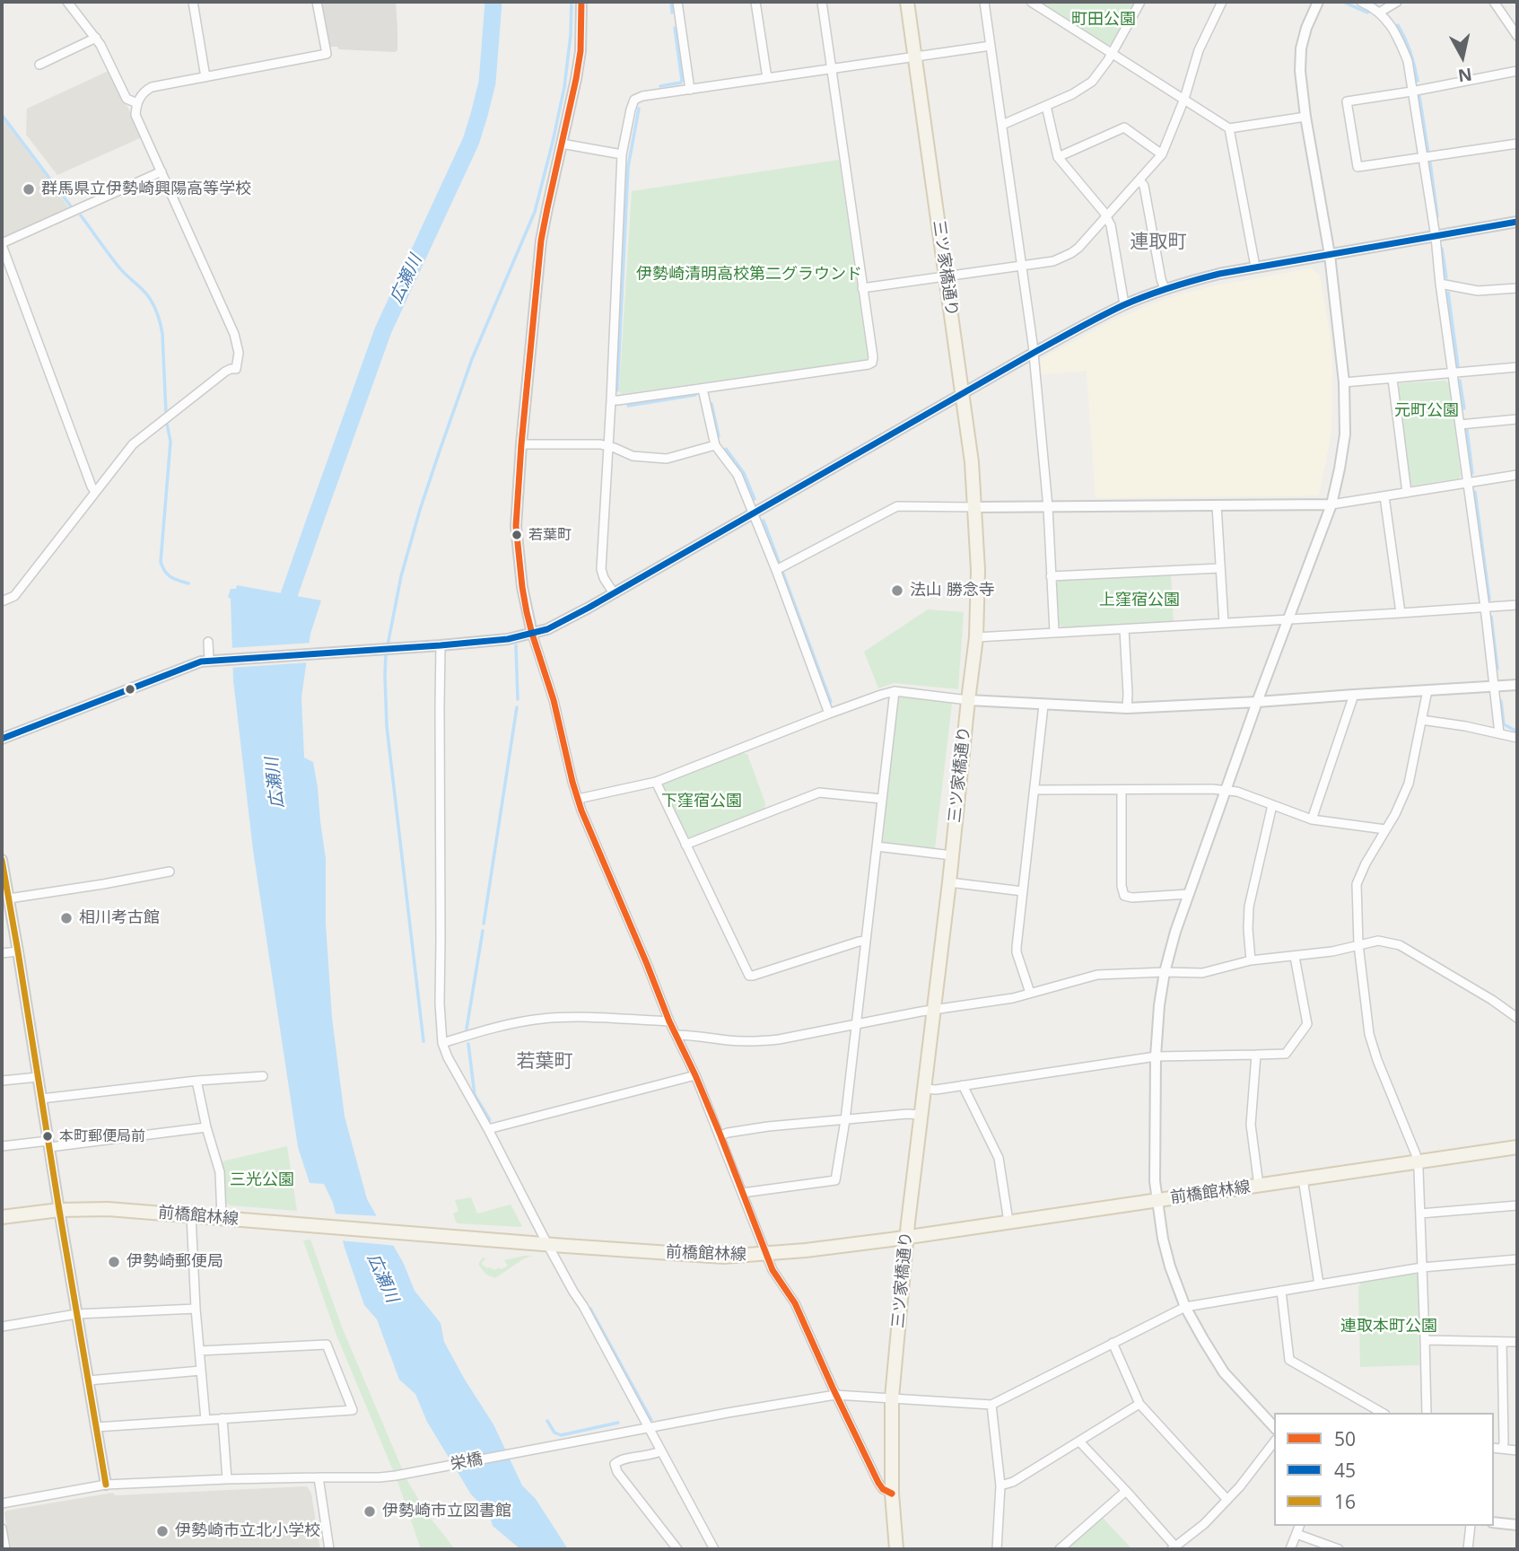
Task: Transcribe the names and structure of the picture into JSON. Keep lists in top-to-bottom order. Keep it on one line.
{"streets":{"main road":["三ツ家橋通り","前橋館林線"],"street":["栄橋"]},"crossings":[["三ツ家橋通り","前橋館林線"],["三ツ家橋通り","栄橋"]],"districts":["連取町","若葉町"],"water":["広瀬川"],"parks":["町田公園","伊勢崎清明高校第二グラウンド","元町公園","上窪宿公園","下窪宿公園","三光公園","連取本町公園"],"places":["群馬県立伊勢崎興陽高等学校","若葉町","法山 勝念寺","相川考古館","本町郵便局前","伊勢崎郵便局","伊勢崎市立図書館","伊勢崎市立北小学校"],"lines":["transit line 50","transit line 45","transit line 16"],"legend":["50","45","16"],"north":"bottom"}
